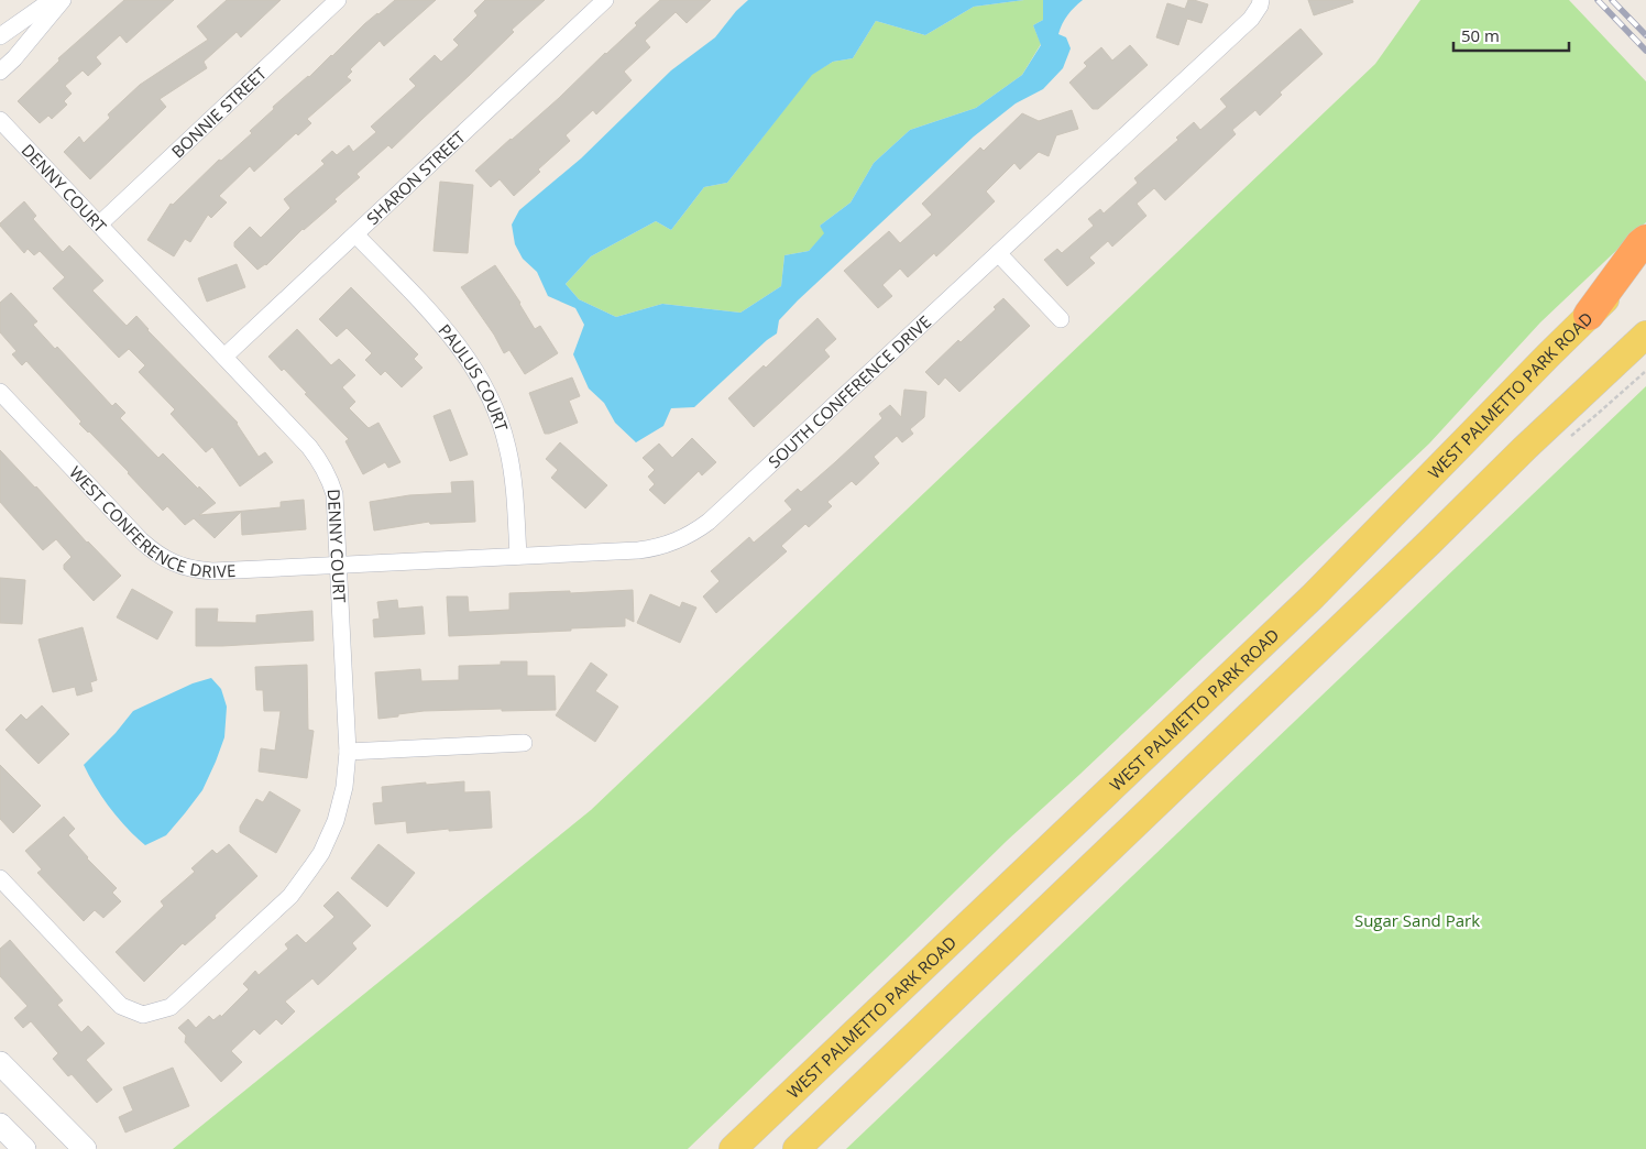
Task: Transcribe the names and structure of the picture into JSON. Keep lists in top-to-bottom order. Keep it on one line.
{"streets":{"main road":["WEST PALMETTO PARK ROAD"],"street":["BONNIE STREET","SHARON STREET","DENNY COURT","PAULUS COURT","SOUTH CONFERENCE DRIVE","WEST CONFERENCE DRIVE"]},"crossings":[["BONNIE STREET","DENNY COURT"],["SHARON STREET","DENNY COURT"],["SHARON STREET","PAULUS COURT"],["DENNY COURT","SOUTH CONFERENCE DRIVE"],["DENNY COURT","WEST CONFERENCE DRIVE"],["PAULUS COURT","SOUTH CONFERENCE DRIVE"],["SOUTH CONFERENCE DRIVE","WEST CONFERENCE DRIVE"]],"parks":["Sugar Sand Park"],"scale_bar":"50 m"}
